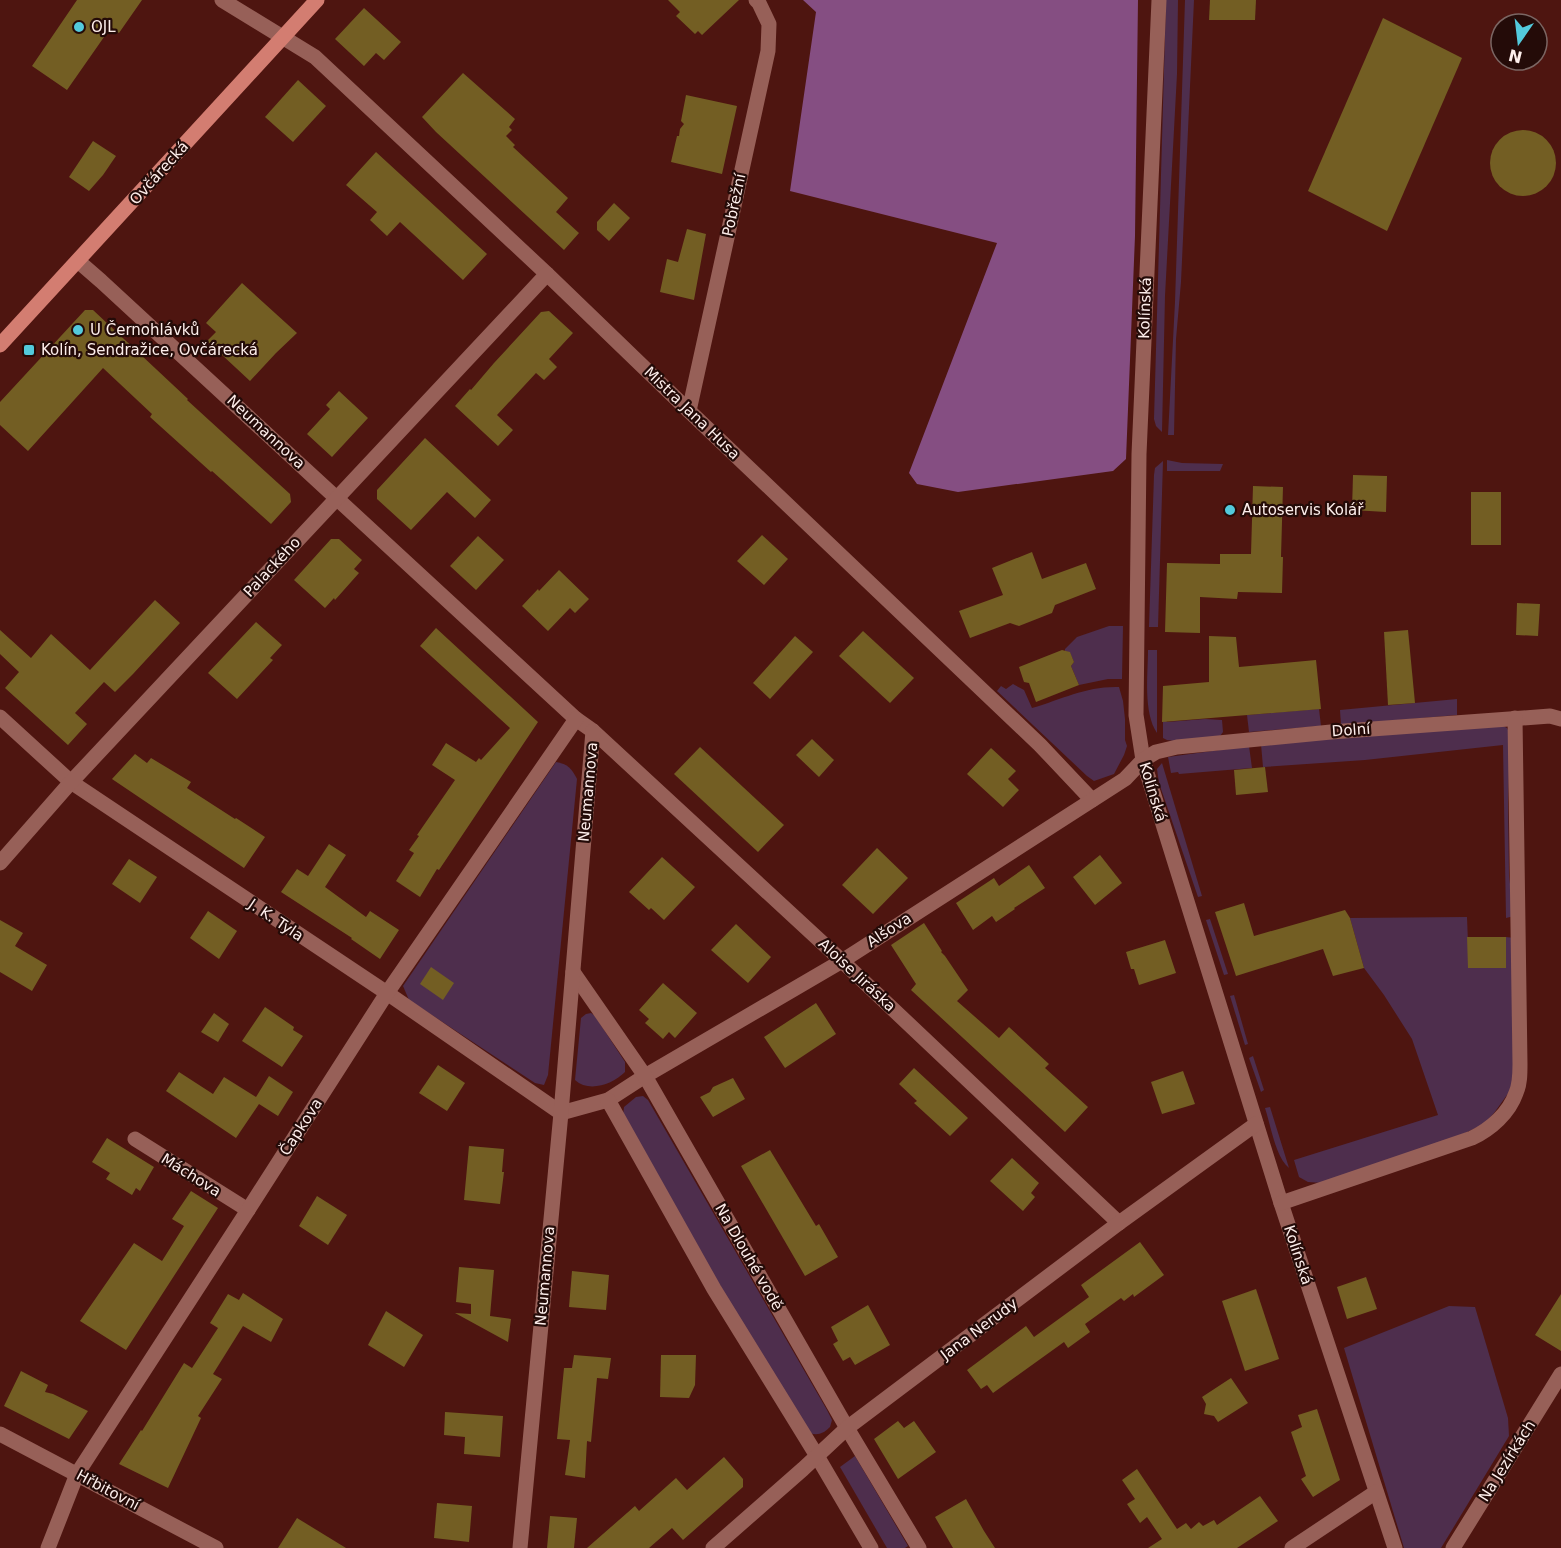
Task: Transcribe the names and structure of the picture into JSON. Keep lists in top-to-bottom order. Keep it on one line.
{"streets":{"main road":["Ovčárecká"],"street":["Pobřežní","Kolínská","Mistra Jana Husa","Neumannova","Palackého","Dolní","J. K. Tyla","Alšova","Aloise Jiráska","Čapkova","Máchova","Na Dlouhé vodě","Jana Nerudy","Na Jezírkách","Hřbitovní"]},"crossings":[["Ovčárecká","Mistra Jana Husa"],["Ovčárecká","Neumannova"],["Pobřežní","Mistra Jana Husa"],["Kolínská","Dolní"],["Kolínská","Alšova"],["Kolínská","Jana Nerudy"],["Mistra Jana Husa","Palackého"],["Mistra Jana Husa","Alšova"],["Neumannova","Palackého"],["Neumannova","J. K. Tyla"],["Neumannova","Alšova"],["Neumannova","Aloise Jiráska"],["Neumannova","Čapkova"],["Neumannova","Na Dlouhé vodě"],["Palackého","J. K. Tyla"],["Dolní","Alšova"],["J. K. Tyla","Alšova"],["J. K. Tyla","Čapkova"],["Alšova","Aloise Jiráska"],["Alšova","Na Dlouhé vodě"],["Aloise Jiráska","Jana Nerudy"],["Čapkova","Máchova"],["Čapkova","Hřbitovní"],["Na Dlouhé vodě","Jana Nerudy"]],"places":{"other":["OJL","U Černohlávků","Autoservis Kolář"],"transit":["Kolín, Sendražice, Ovčárecká"]},"north":"bottom"}
